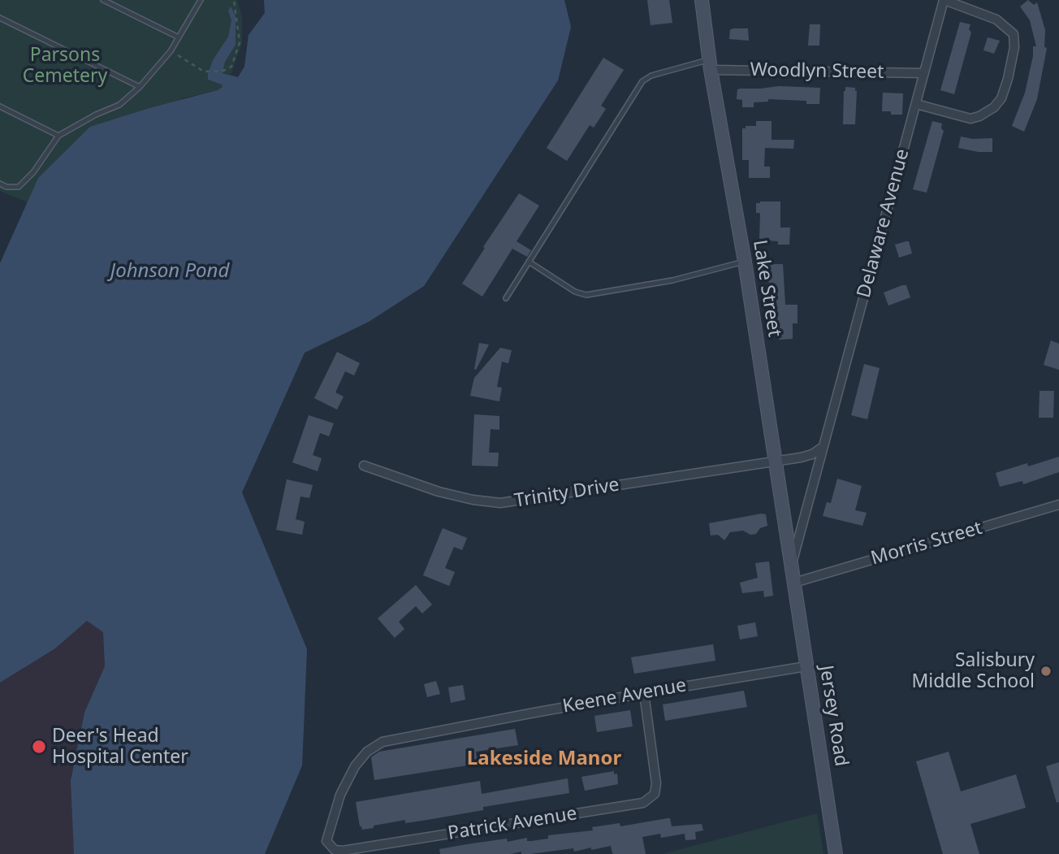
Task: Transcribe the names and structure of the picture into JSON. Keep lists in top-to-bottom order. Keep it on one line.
{"streets":{"street":["Woodlyn Street","Delaware Avenue","Lake Street","Trinity Drive","Morris Street","Keene Avenue","Jersey Road","Patrick Avenue"]},"crossings":[["Woodlyn Street","Delaware Avenue"],["Woodlyn Street","Lake Street"],["Delaware Avenue","Lake Street"],["Lake Street","Trinity Drive"],["Lake Street","Morris Street"],["Lake Street","Jersey Road"],["Morris Street","Jersey Road"],["Keene Avenue","Jersey Road"],["Keene Avenue","Patrick Avenue"]],"districts":["Lakeside Manor"],"water":["Johnson Pond"],"parks":["Parsons Cemetery"],"places":["Salisbury Middle School","Deer's Head Hospital Center"]}
